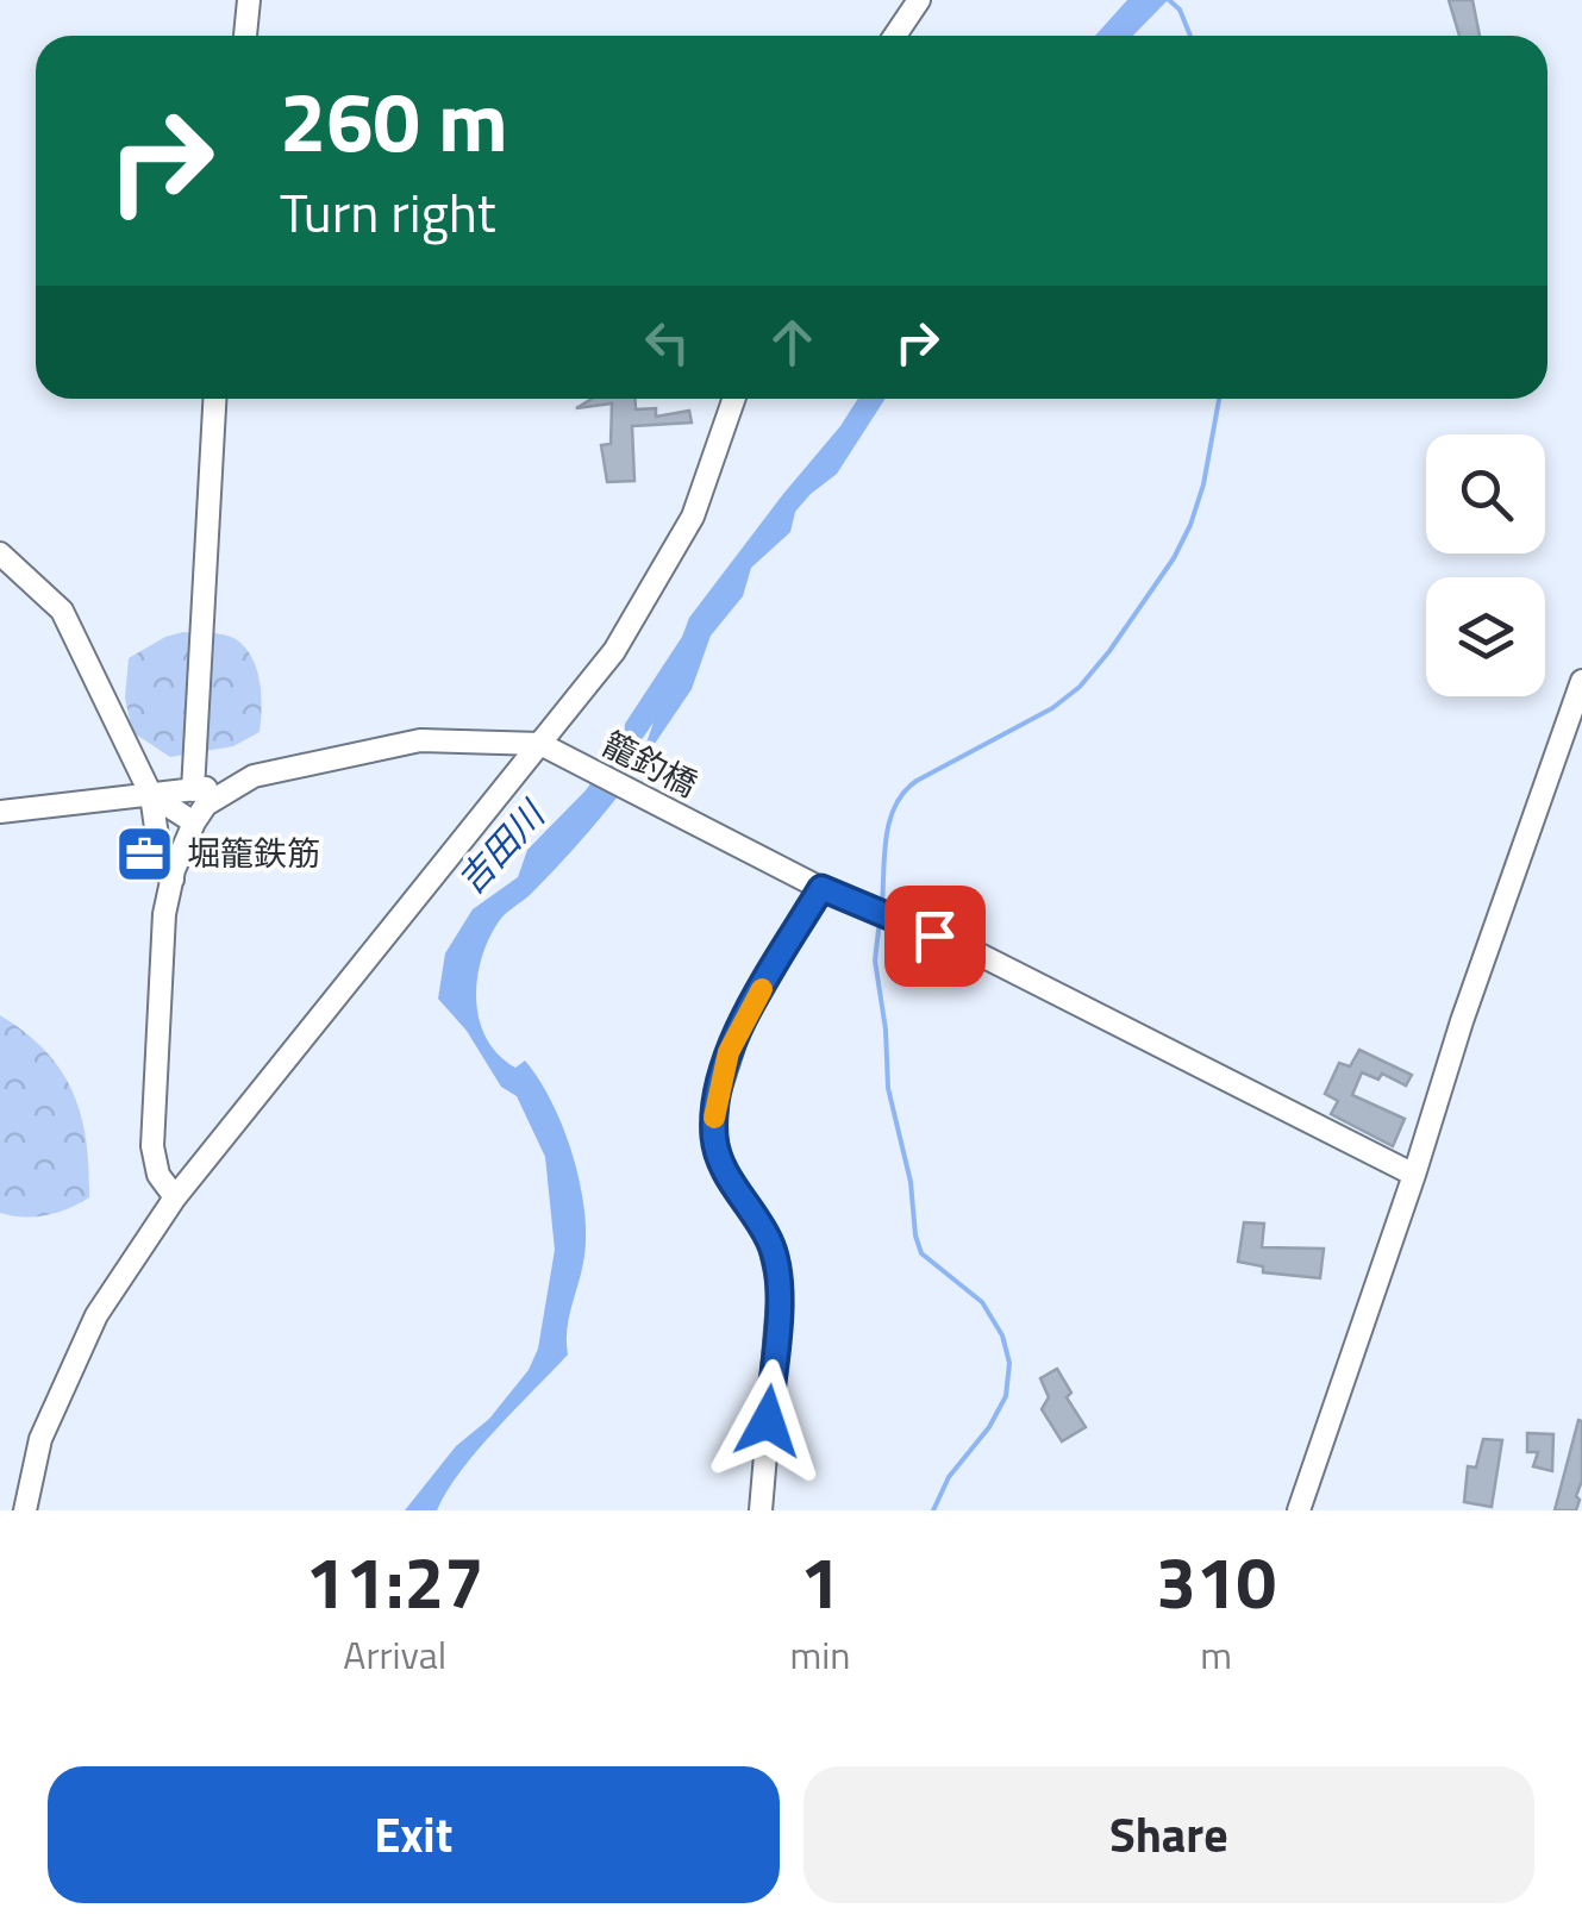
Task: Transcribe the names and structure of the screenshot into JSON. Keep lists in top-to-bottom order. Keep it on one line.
{"streets":{"street":["籠釣橋"]},"water":["吉田川"],"places":{"office":["堀籠鉄筋"]},"page":{"turn":["260 m","Turn right"],"eta":["11:27","Arrival","1","min","310","m"],"buttons":["Exit","Share"]}}
